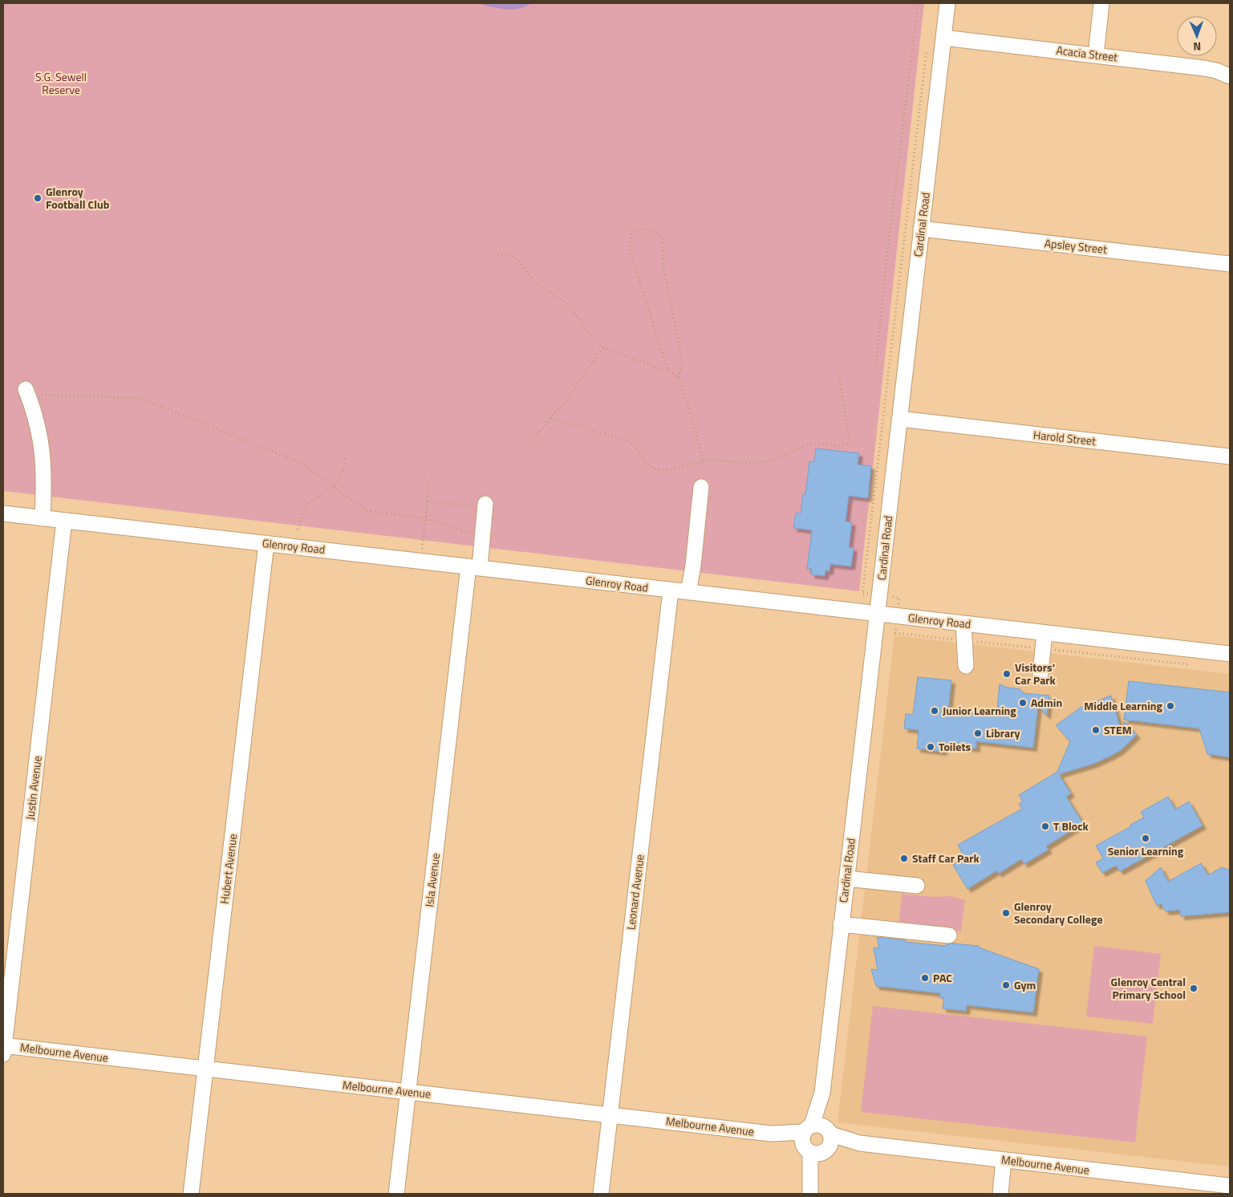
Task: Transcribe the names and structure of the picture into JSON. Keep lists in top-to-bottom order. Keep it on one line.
{"streets":{"street":["Acacia Street","Cardinal Road","Apsley Street","Harold Street","Glenroy Road","Justin Avenue","Hubert Avenue","Isla Avenue","Leonard Avenue","Melbourne Avenue"]},"crossings":[["Acacia Street","Cardinal Road"],["Cardinal Road","Apsley Street"],["Cardinal Road","Harold Street"],["Cardinal Road","Glenroy Road"],["Cardinal Road","Melbourne Avenue"],["Glenroy Road","Justin Avenue"],["Glenroy Road","Hubert Avenue"],["Glenroy Road","Isla Avenue"],["Glenroy Road","Leonard Avenue"],["Justin Avenue","Melbourne Avenue"],["Hubert Avenue","Melbourne Avenue"],["Isla Avenue","Melbourne Avenue"],["Leonard Avenue","Melbourne Avenue"]],"parks":["S.G. Sewell Reserve"],"places":["Glenroy Football Club","Visitors' Car Park","Admin","Middle Learning","Junior Learning","STEM","Library","Toilets","T Block","Senior Learning","Staff Car Park","Glenroy Secondary College","PAC","Gym","Glenroy Central Primary School"],"north":"bottom"}
